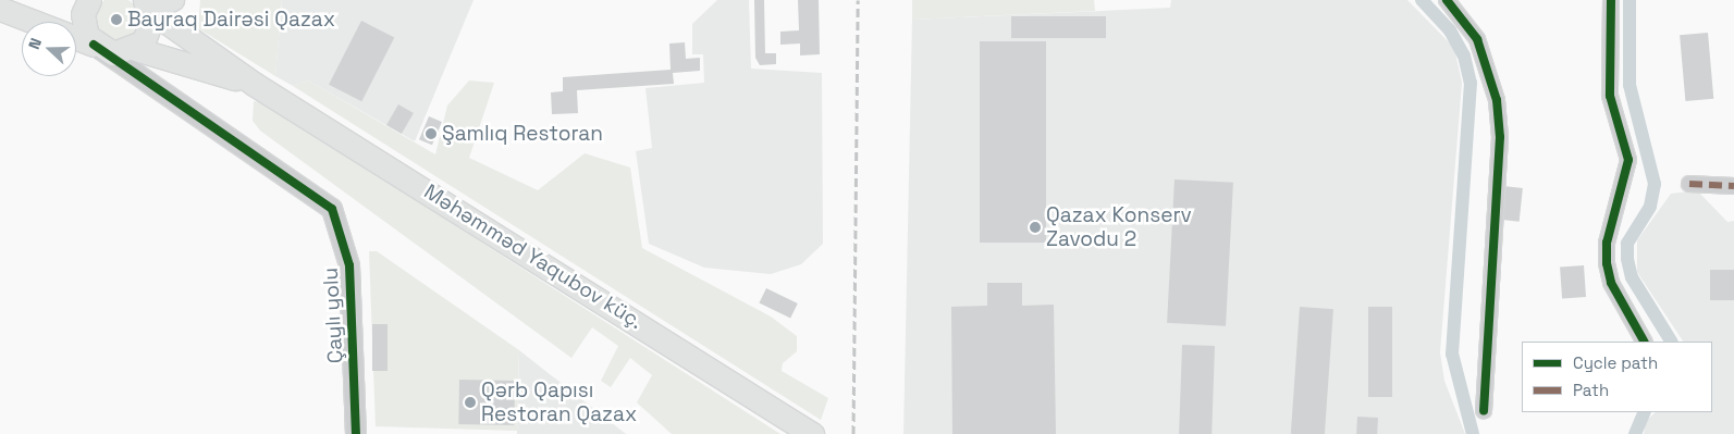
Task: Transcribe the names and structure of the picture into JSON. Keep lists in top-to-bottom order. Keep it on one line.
{"streets":{"main road":["Məhəmməd Yaqubov küç."],"street":["Çaylı yolu"]},"places":["Bayraq Dairəsi Qazax","Şamlıq Restoran","Qazax Konserv Zavodu 2","Qərb Qapısı Restoran Qazax"],"legend":["Cycle path","Path"],"north":"left"}
